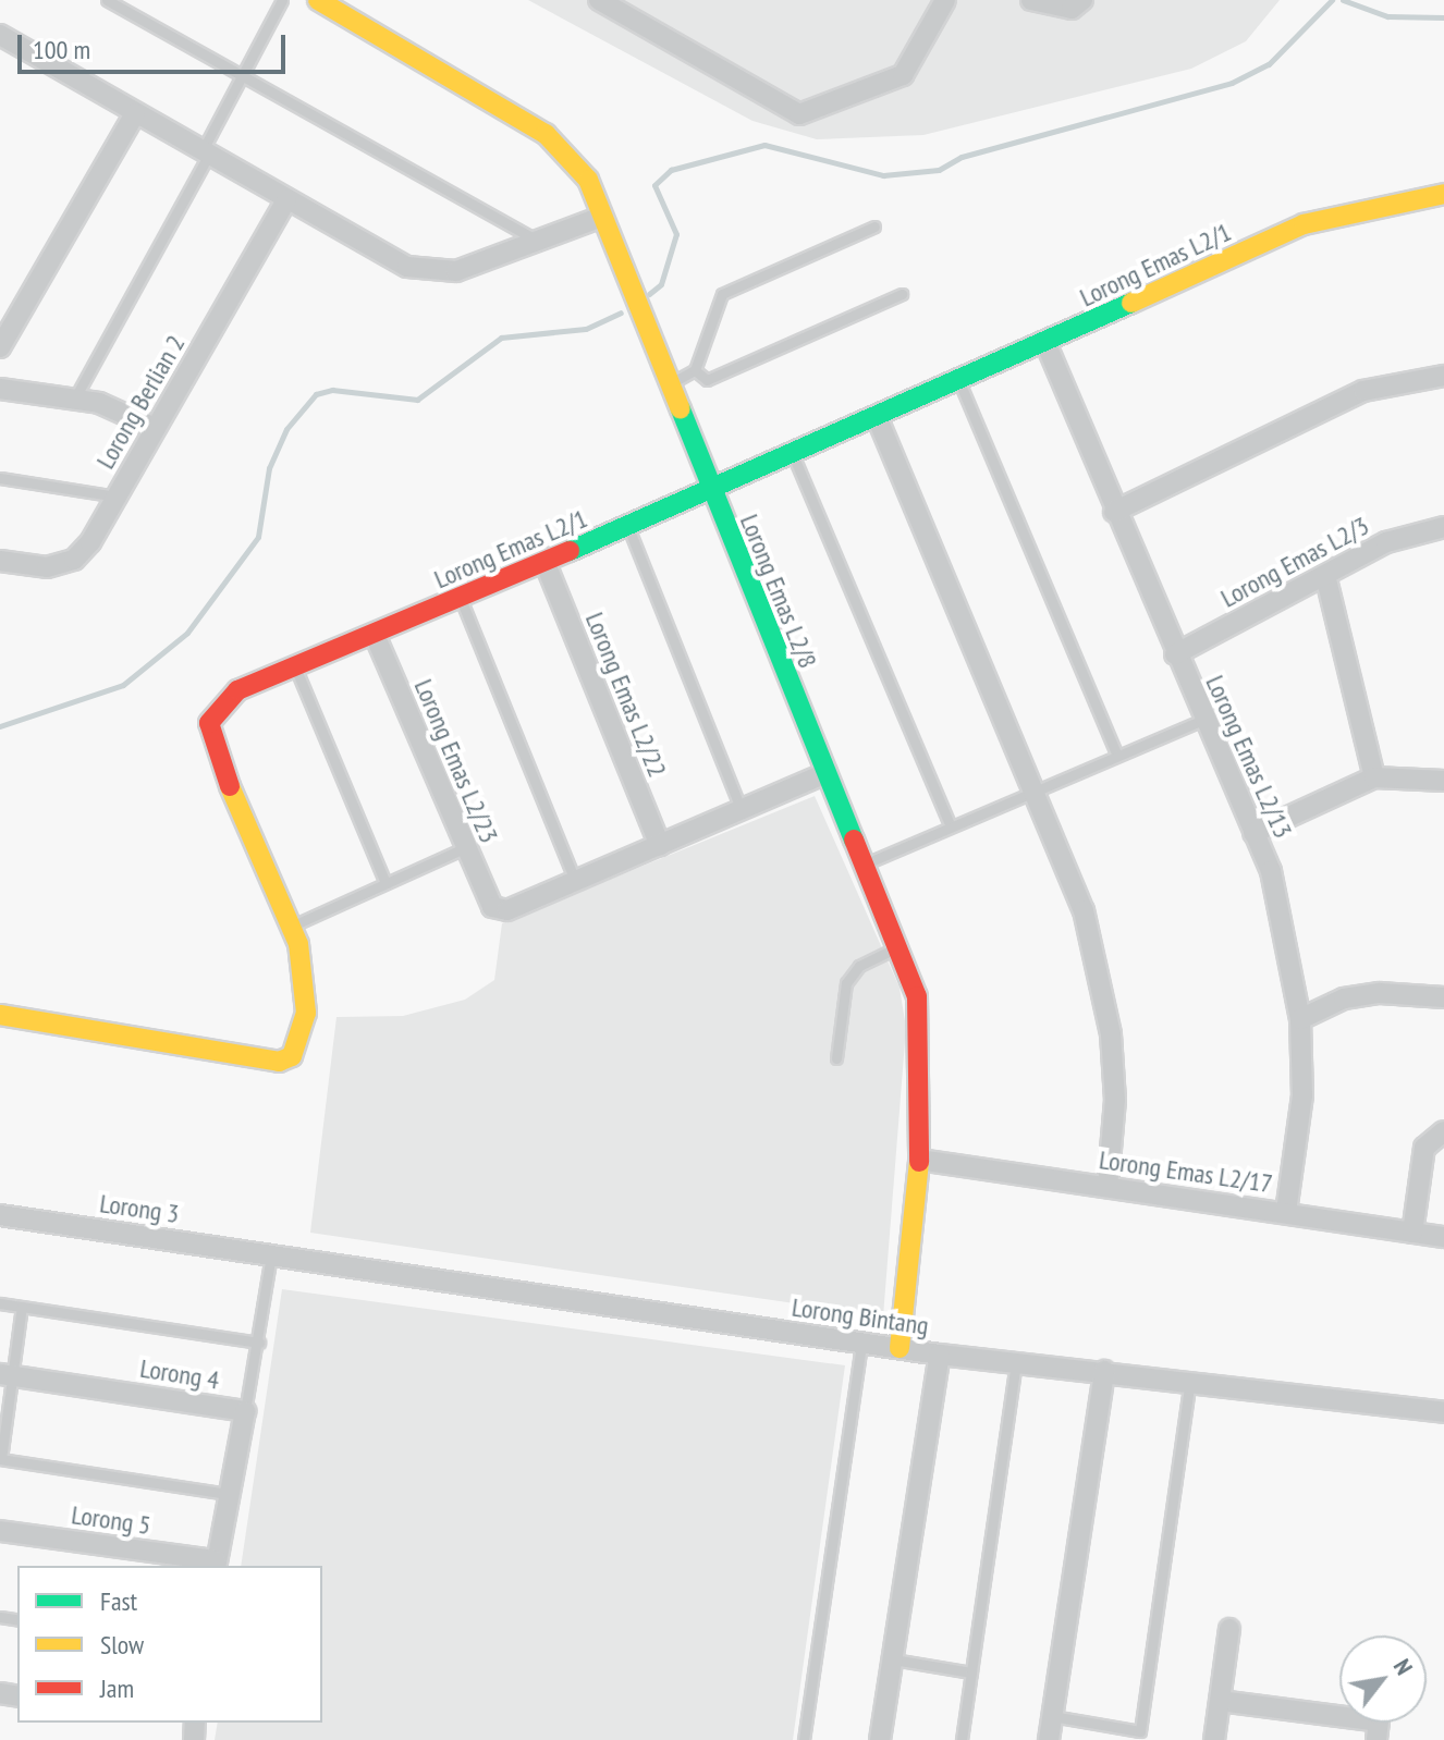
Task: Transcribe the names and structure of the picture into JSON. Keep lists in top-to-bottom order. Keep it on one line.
{"streets":{"street":["Lorong Emas L2/1","Lorong Berlian 2","Lorong Emas L2/3","Lorong Emas L2/8","Lorong Emas L2/22","Lorong Emas L2/13","Lorong Emas L2/23","Lorong Emas L2/17","Lorong 3","Lorong Bintang","Lorong 4","Lorong 5"]},"crossings":[["Lorong Emas L2/1","Lorong Emas L2/8"],["Lorong Emas L2/1","Lorong Emas L2/22"],["Lorong Emas L2/1","Lorong Emas L2/13"],["Lorong Emas L2/1","Lorong Emas L2/23"],["Lorong Emas L2/3","Lorong Emas L2/13"],["Lorong Emas L2/8","Lorong Emas L2/17"],["Lorong Emas L2/8","Lorong Bintang"],["Lorong Emas L2/13","Lorong Emas L2/17"],["Lorong 3","Lorong Bintang"],["Lorong 4","Lorong 5"]],"legend":["Fast","Slow","Jam"],"scale_bar":"100 m","north":"top right"}
